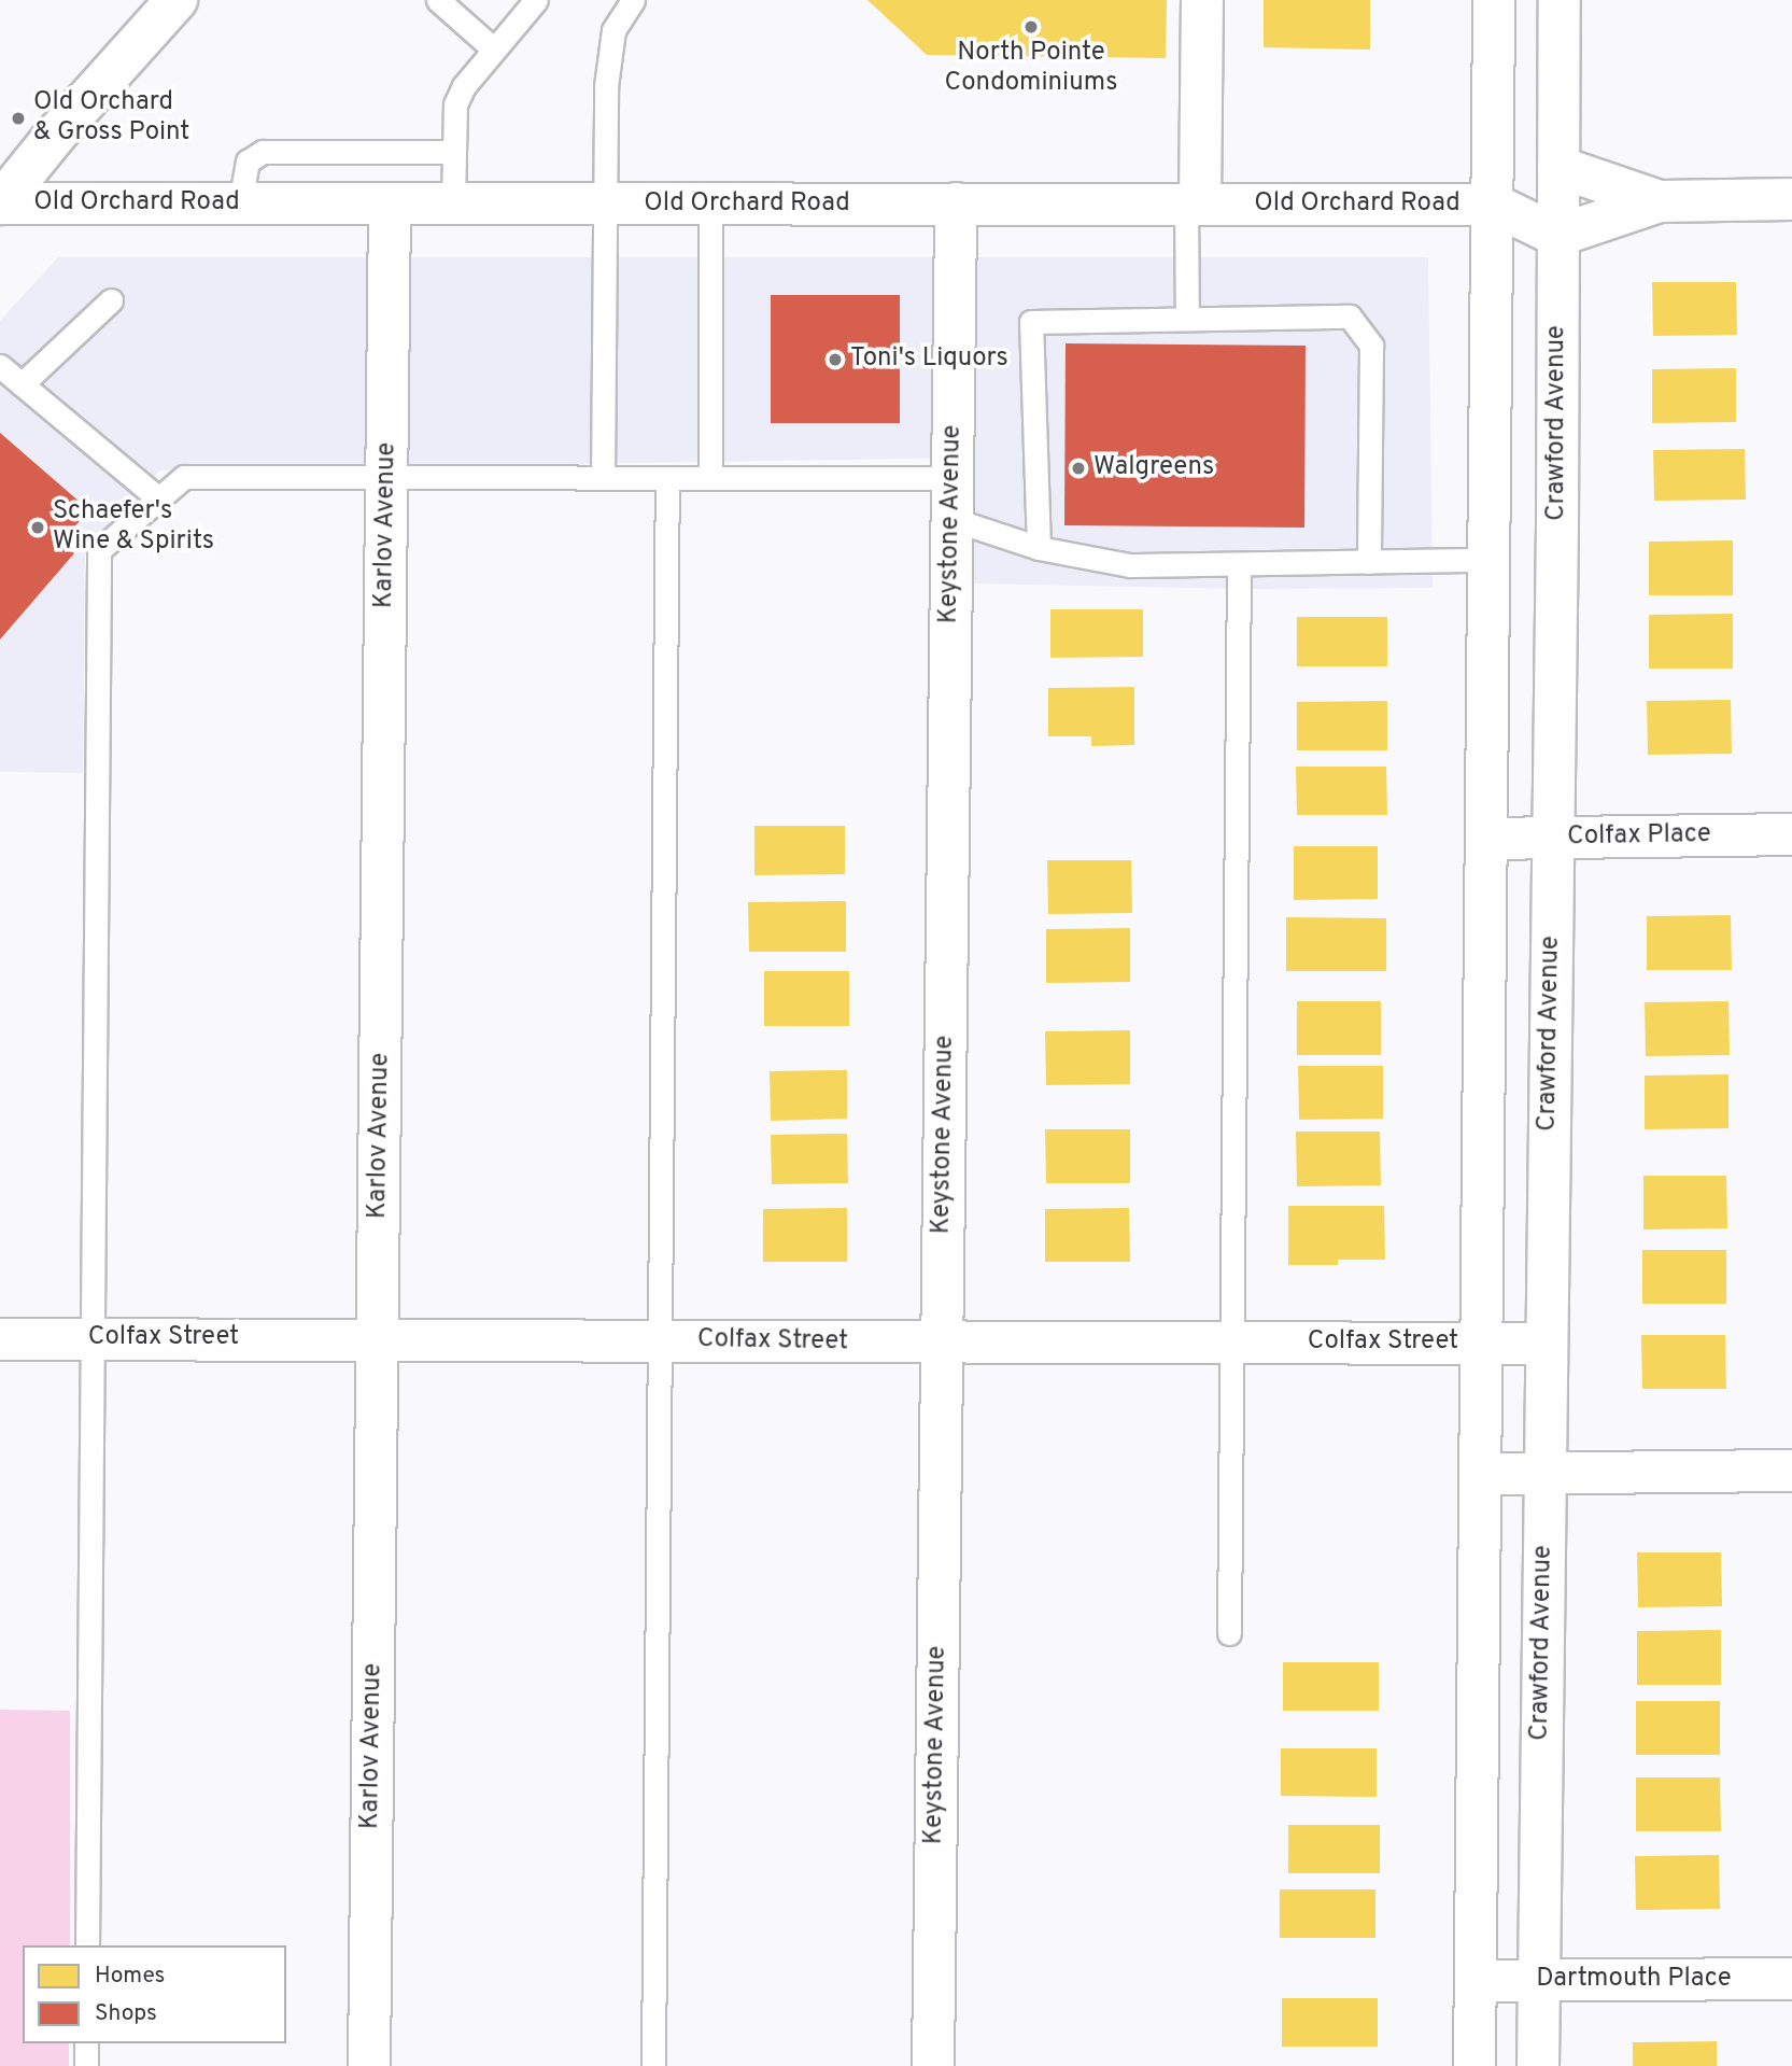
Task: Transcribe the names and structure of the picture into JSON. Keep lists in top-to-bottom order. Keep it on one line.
{"streets":{"street":["Old Orchard Road","Crawford Avenue","Keystone Avenue","Karlov Avenue","Colfax Place","Colfax Street","Dartmouth Place"]},"crossings":[["Old Orchard Road","Crawford Avenue"],["Old Orchard Road","Keystone Avenue"],["Old Orchard Road","Karlov Avenue"],["Crawford Avenue","Colfax Place"],["Crawford Avenue","Colfax Street"],["Crawford Avenue","Dartmouth Place"],["Keystone Avenue","Colfax Street"],["Karlov Avenue","Colfax Street"]],"places":["North Pointe Condominiums","Old Orchard & Gross Point","Toni's Liquors","Walgreens","Schaefer's Wine & Spirits"],"legend":["Homes","Shops"]}
